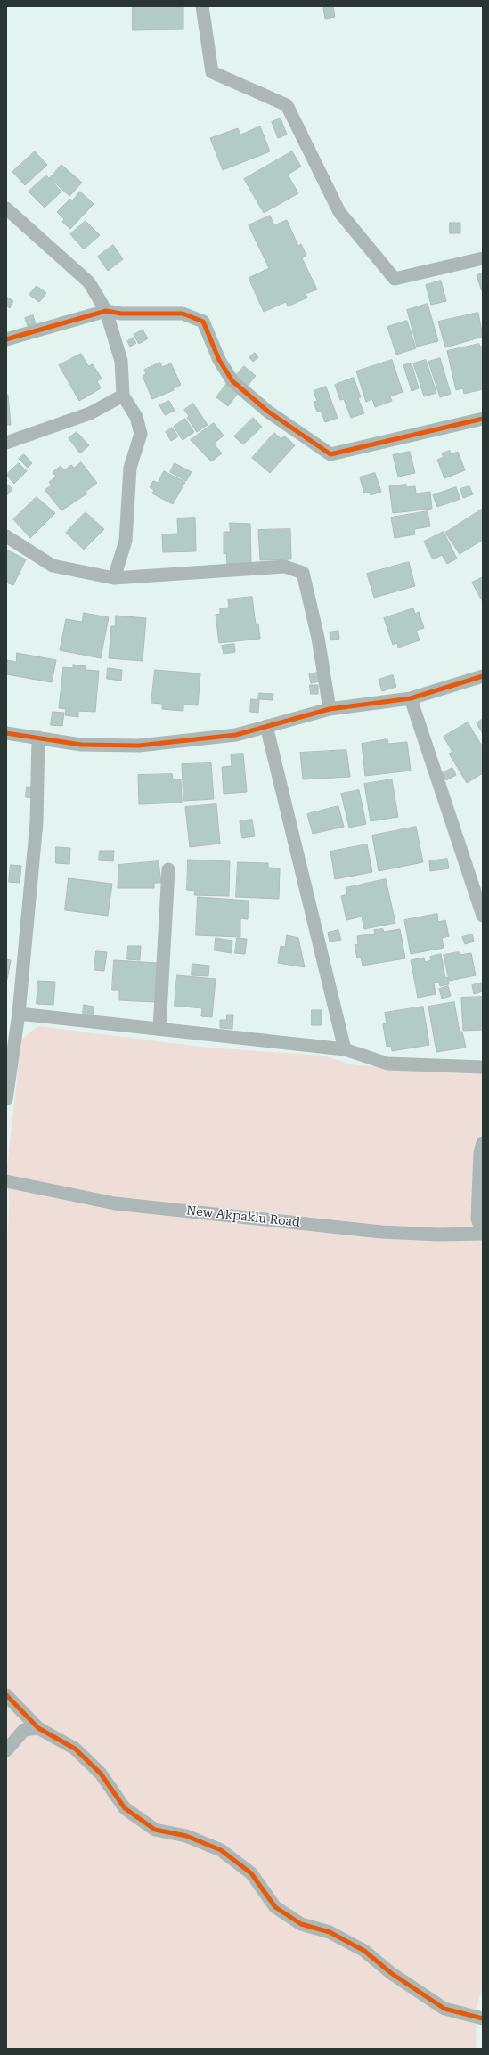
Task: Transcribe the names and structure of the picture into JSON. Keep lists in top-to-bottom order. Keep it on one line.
{"streets":{"street":["New Akpaklu Road"]}}
